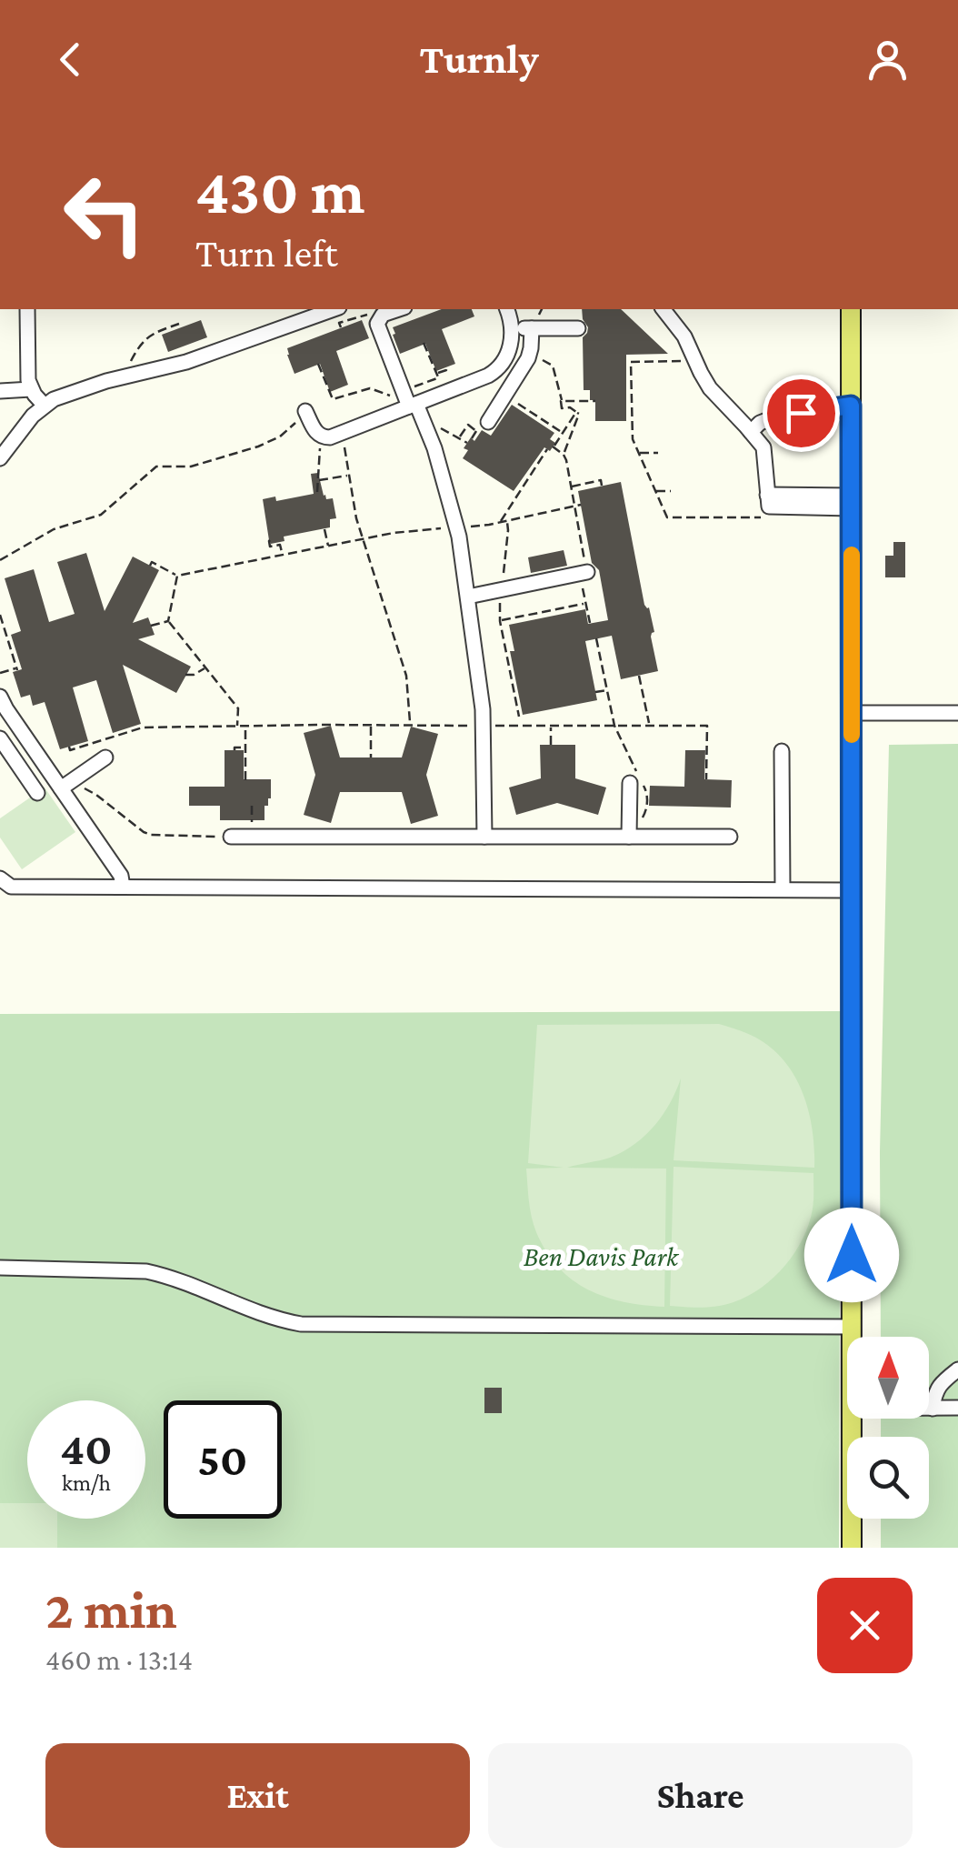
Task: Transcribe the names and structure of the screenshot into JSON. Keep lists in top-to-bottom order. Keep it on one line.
{"parks":["Ben Davis Park"],"north":"top","page":{"header":"Turnly","turn":["430 m","Turn left"],"speed":"40 km/h","limit":"50","heading":["2 min","460 m · 13:14"],"buttons":["Exit","Share"]}}
